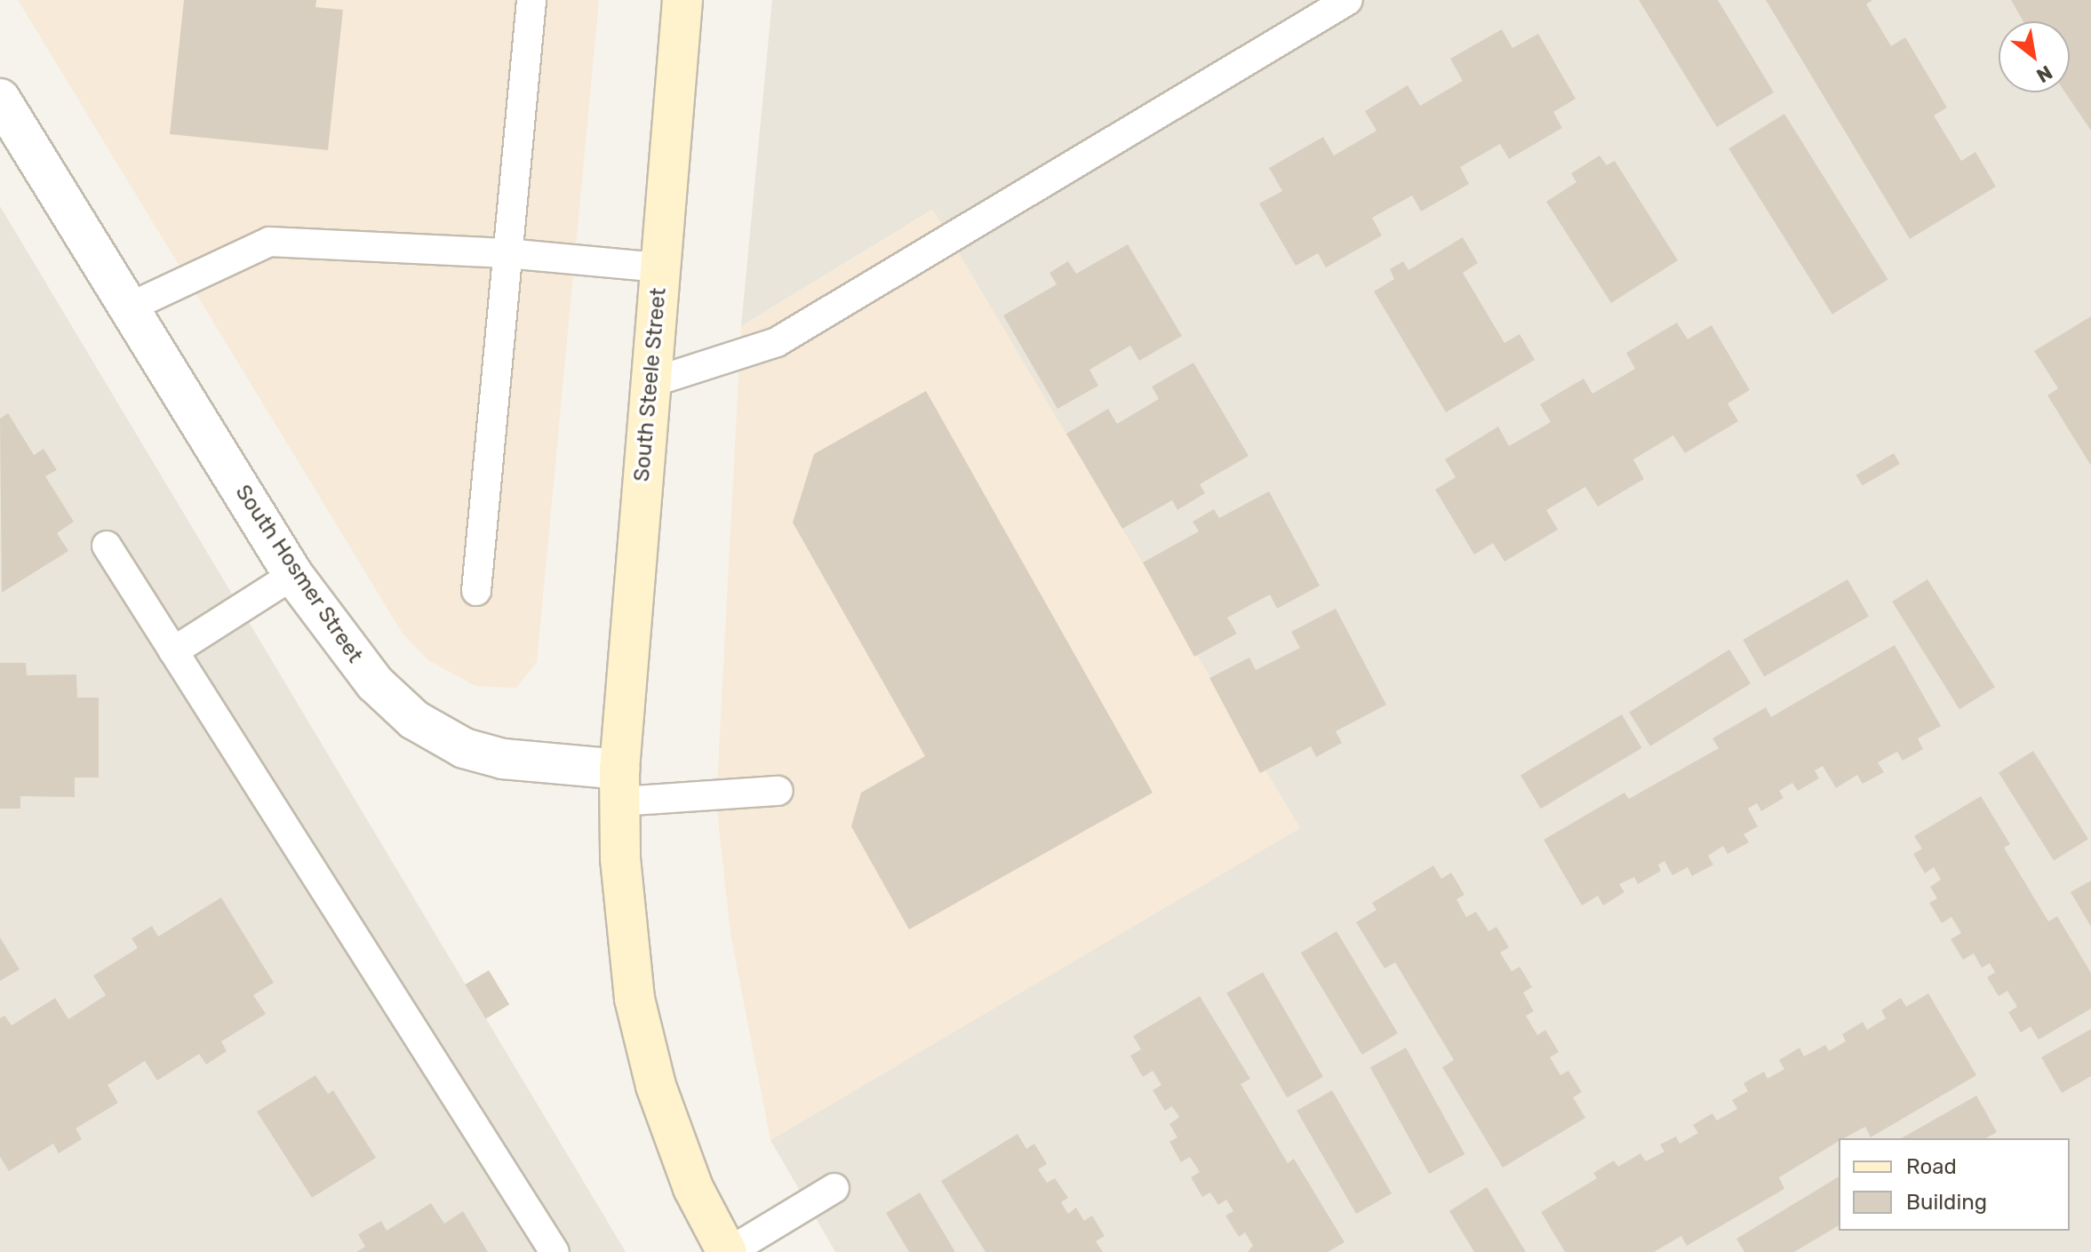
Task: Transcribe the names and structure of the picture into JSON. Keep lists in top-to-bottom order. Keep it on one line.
{"streets":{"main road":["South Steele Street"],"street":["South Hosmer Street"]},"crossings":[["South Steele Street","South Hosmer Street"]],"legend":["Road","Building"],"north":"bottom right"}
